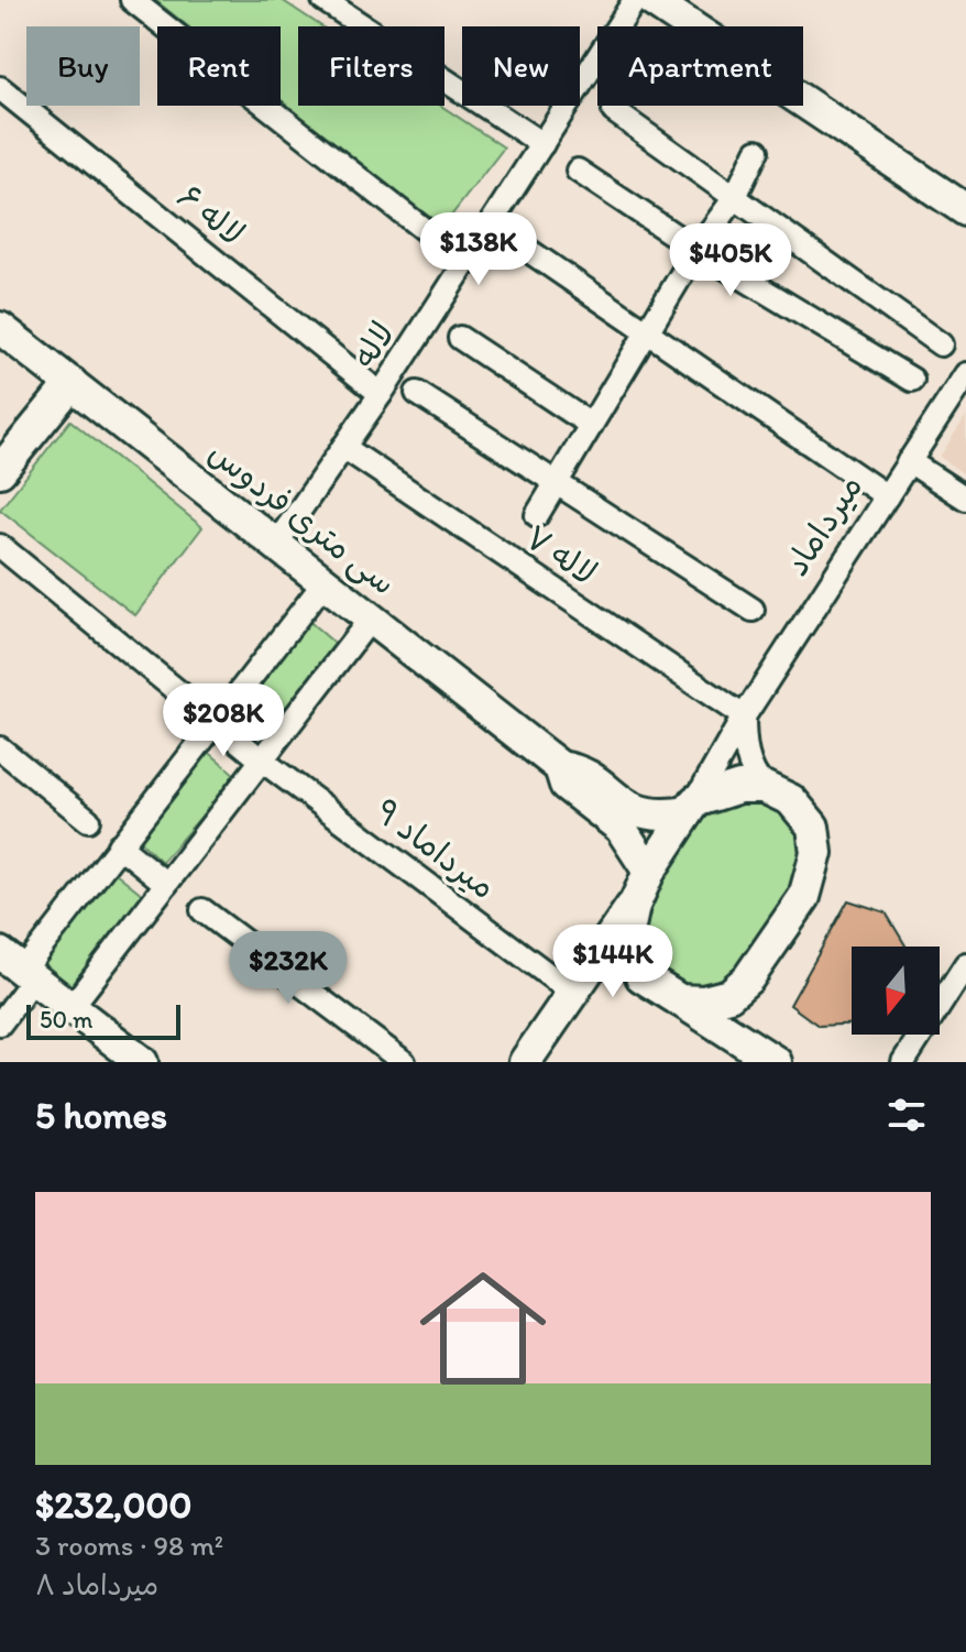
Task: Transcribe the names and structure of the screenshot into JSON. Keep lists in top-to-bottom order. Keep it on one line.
{"streets":{"street":["لاله ۶","لاله","سی متری فردوس","میرداماد","لاله ۷","میرداماد ۹"]},"crossings":[["لاله ۶","لاله"],["لاله","سی متری فردوس"],["لاله","لاله ۷"],["میرداماد","لاله ۷"]],"scale_bar":"50 m","north":"bottom","page":{"chip":["Buy","Rent","Filters","New","Apartment"],"price":["$138K","$405K","$208K","$144K","$232K"],"scale":"50 m","heading":"5 homes","list":[{"name":"$232,000","note":"3 rooms · 98 m² · میرداماد ۸"}]}}
